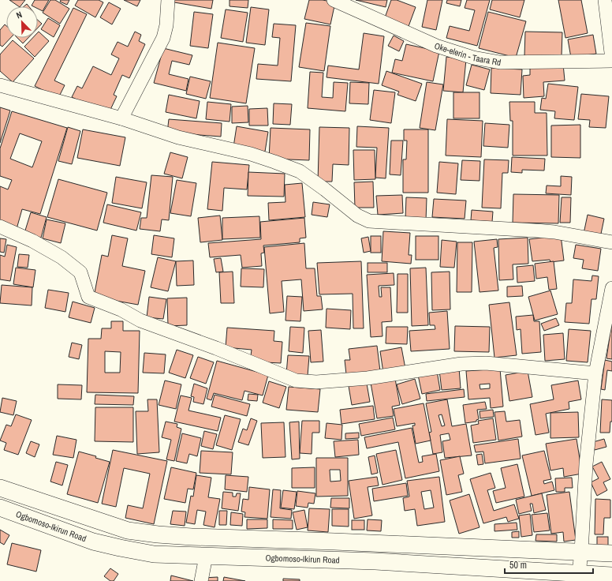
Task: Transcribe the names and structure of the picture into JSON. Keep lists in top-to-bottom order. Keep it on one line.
{"streets":{"main road":["Ogbomoso-Ikirun Road"],"street":["Oke-elerin - Taara Rd"]},"scale_bar":"50 m","north":"top left"}
